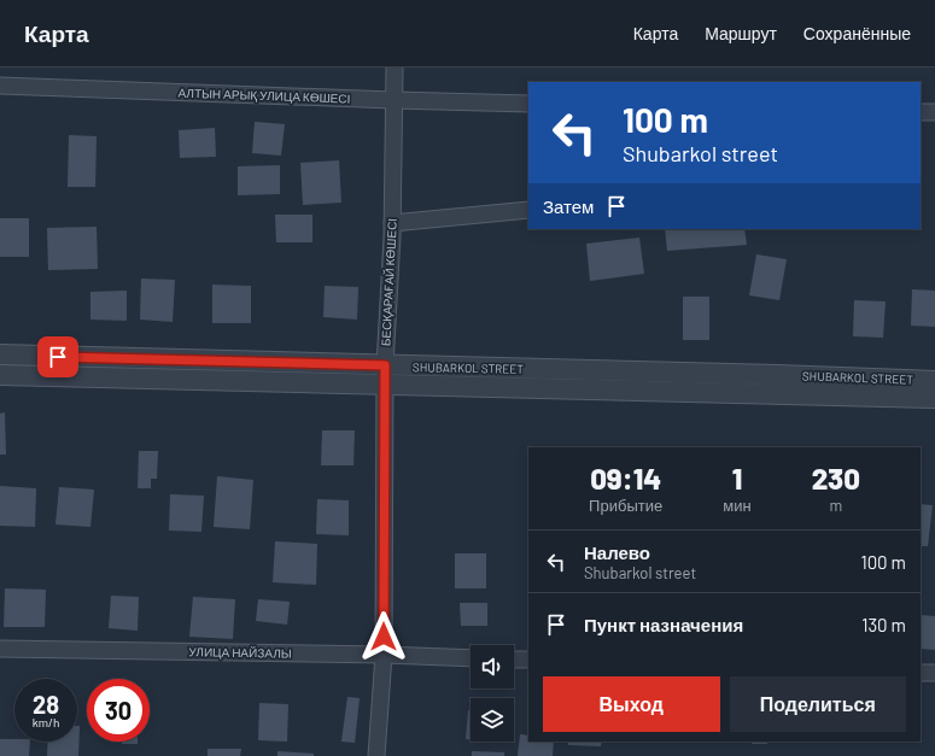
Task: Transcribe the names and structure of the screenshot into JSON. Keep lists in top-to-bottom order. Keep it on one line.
{"streets":{"street":["АЛТЫН АРЫҚ УЛИЦА КӨШЕСІ","БЕСҚАРАҒАЙ КӨШЕСІ","SHUBARKOL STREET","УЛИЦА НАЙЗАЛЫ"]},"crossings":[["АЛТЫН АРЫҚ УЛИЦА КӨШЕСІ","БЕСҚАРАҒАЙ КӨШЕСІ"],["БЕСҚАРАҒАЙ КӨШЕСІ","SHUBARKOL STREET"],["БЕСҚАРАҒАЙ КӨШЕСІ","УЛИЦА НАЙЗАЛЫ"]],"page":{"header":"Карта","nav":["Карта","Маршрут","Сохранённые"],"turn":["100 m","Shubarkol street"],"then":"Затем","eta":["09:14","Прибытие","1","мин","230","m"],"list":[{"name":"Налево","note":"Shubarkol street","value":"100 m"},{"name":"Пункт назначения","value":"130 m"}],"buttons":["Выход","Поделиться"],"speed":"28 km/h","limit":"30"}}
